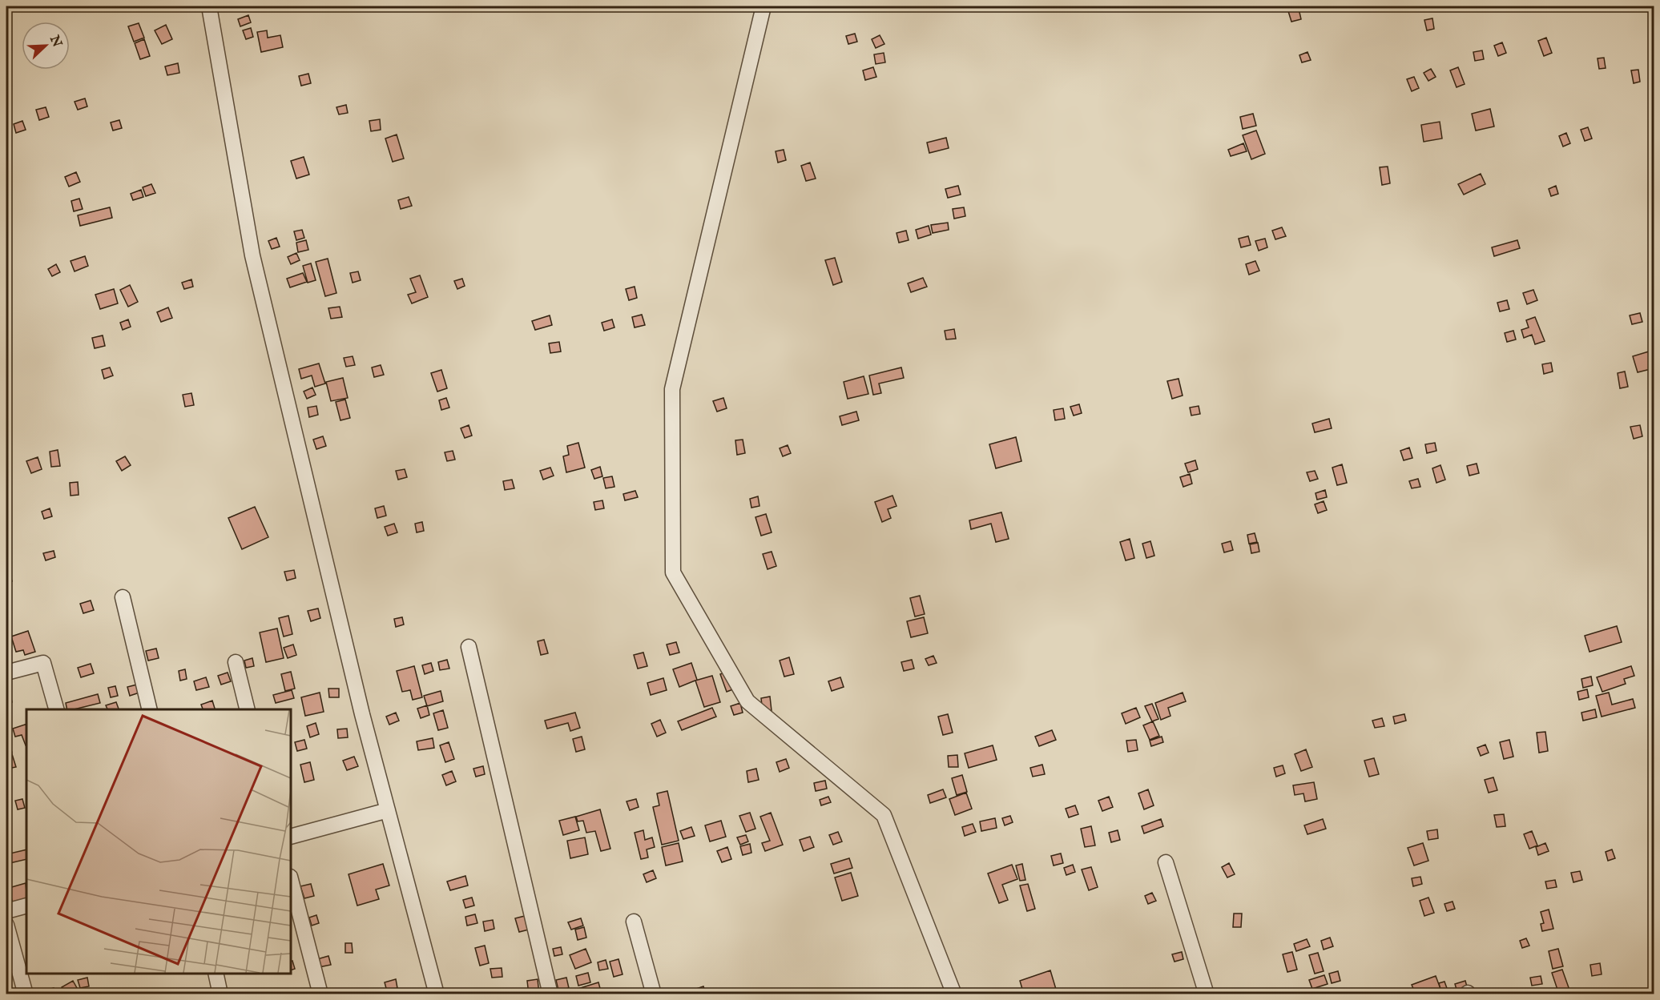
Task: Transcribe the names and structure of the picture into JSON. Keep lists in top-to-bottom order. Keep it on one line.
{"north":"top right"}
